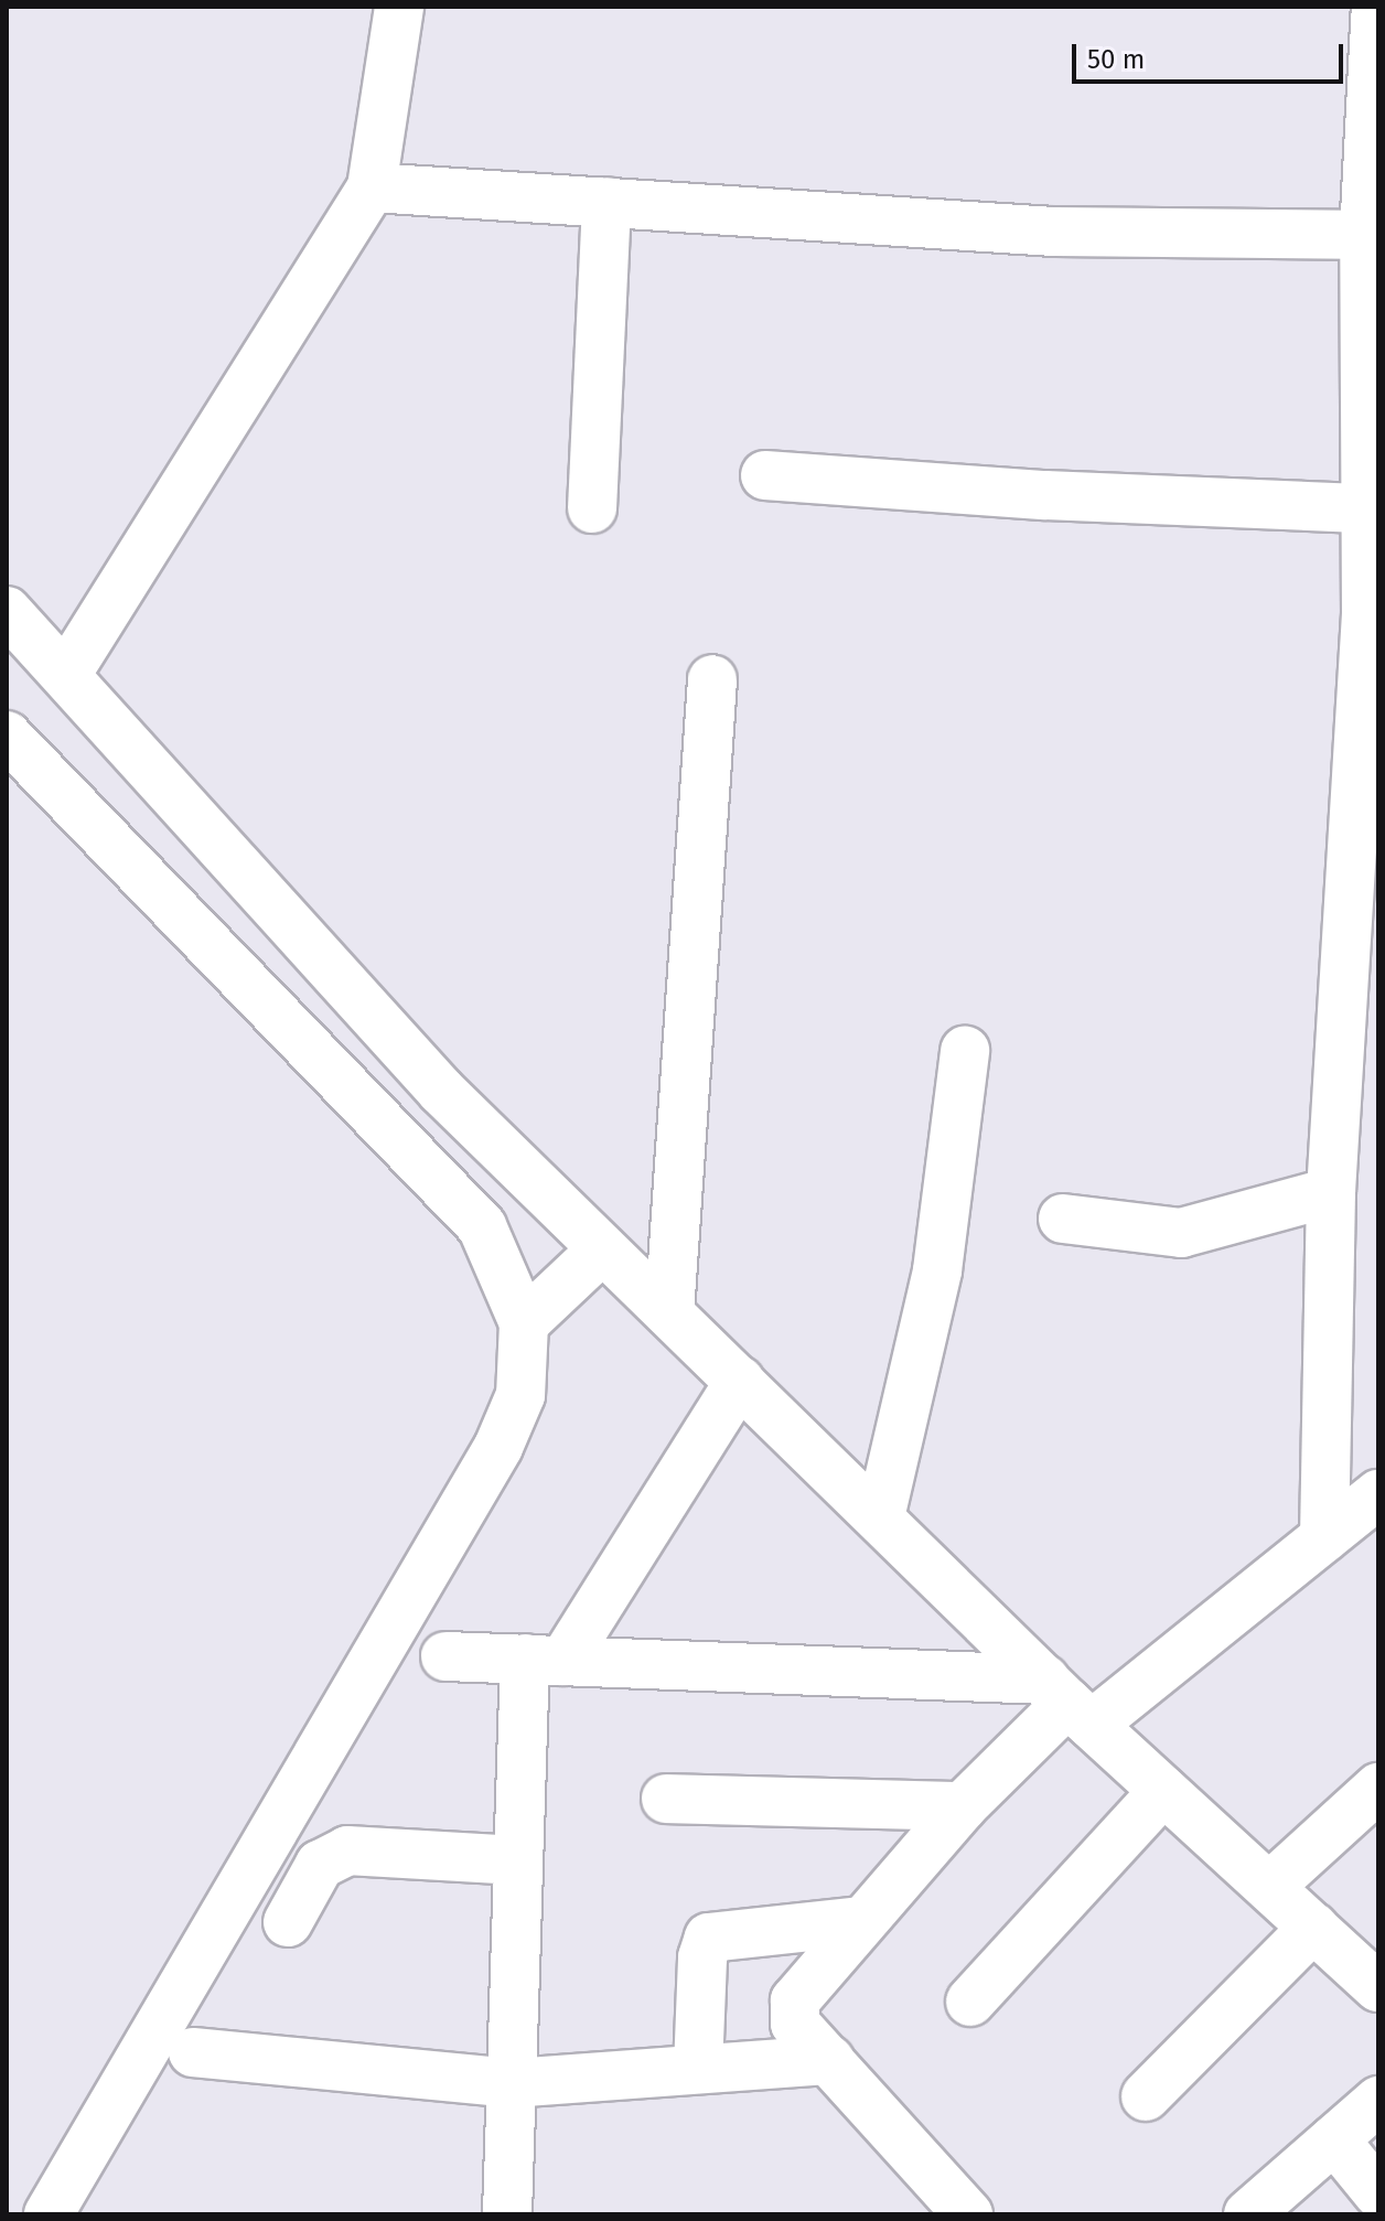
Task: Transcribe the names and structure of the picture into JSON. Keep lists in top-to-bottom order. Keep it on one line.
{"scale_bar":"50 m"}
